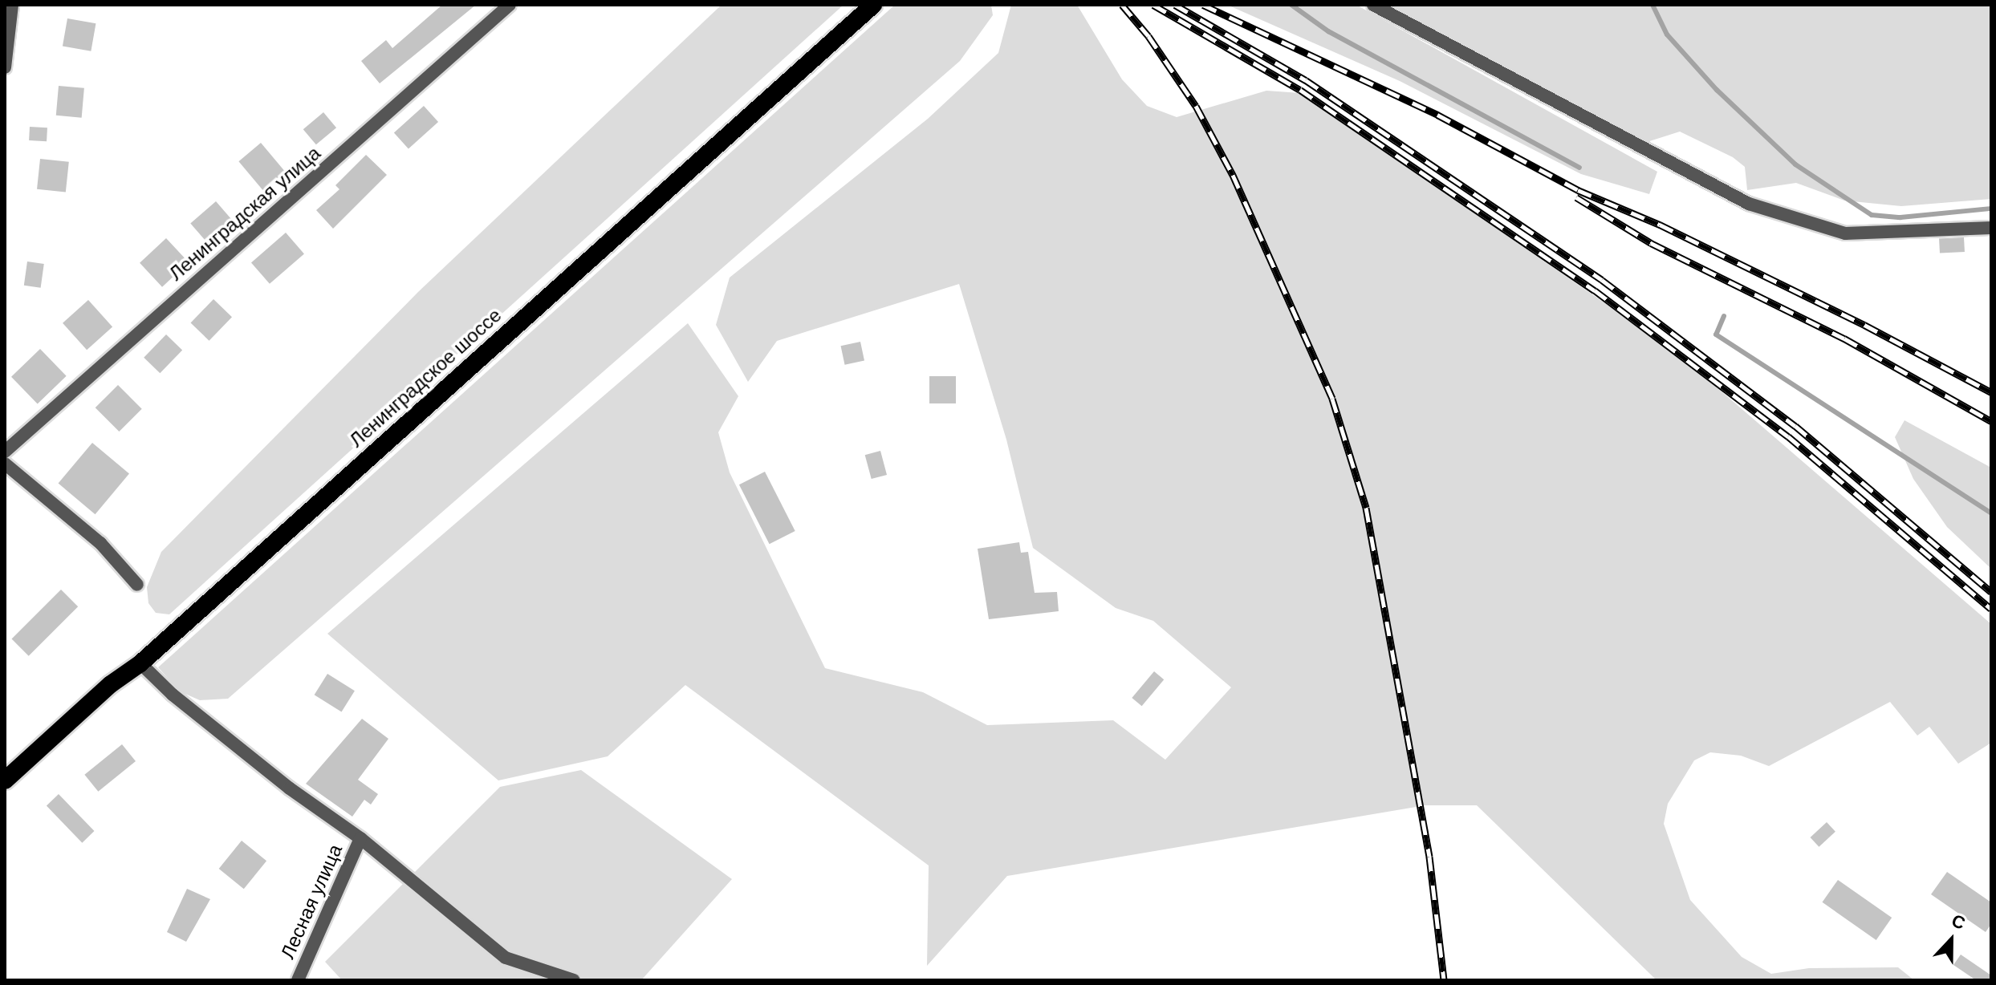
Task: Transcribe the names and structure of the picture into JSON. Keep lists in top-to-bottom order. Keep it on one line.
{"streets":{"highway":["Ленинградское шоссе"],"street":["Ленинградская улица","Лесная улица"]},"north":"top"}
